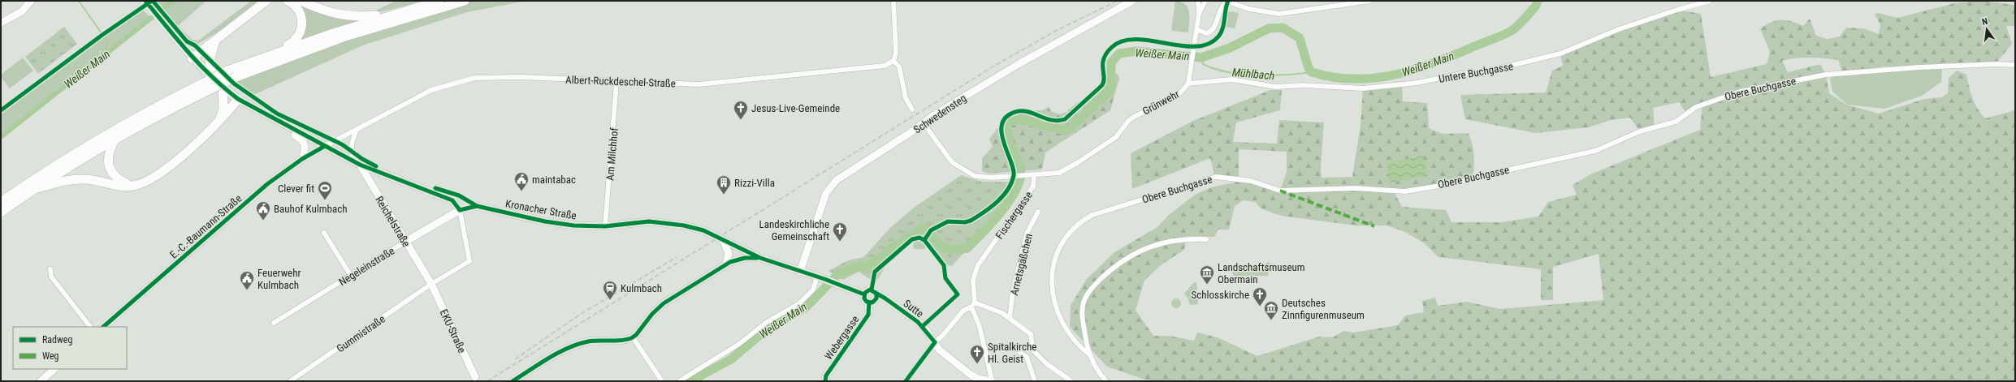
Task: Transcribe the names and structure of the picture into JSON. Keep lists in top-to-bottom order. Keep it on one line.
{"streets":{"street":["Untere Buchgasse","Albert-Ruckdeschel-Straße","Obere Buchgasse","Grünwehr","Schwedensteg","Am Milchhof","Kronacher Straße","Fischergasse","Reichelstraße","E.-C.-Baumann-Straße","Arnetsgäßchen","Negeleinstraße","Sutte","EKU-Straße","Gummistraße","Webergasse"]},"crossings":[["Untere Buchgasse","Grünwehr"],["Albert-Ruckdeschel-Straße","Am Milchhof"],["Albert-Ruckdeschel-Straße","E.-C.-Baumann-Straße"],["Grünwehr","Fischergasse"],["Schwedensteg","Kronacher Straße"],["Am Milchhof","Kronacher Straße"],["Kronacher Straße","Negeleinstraße"],["Kronacher Straße","Gummistraße"],["Reichelstraße","Negeleinstraße"],["Reichelstraße","EKU-Straße"],["Reichelstraße","Gummistraße"],["Negeleinstraße","Gummistraße"],["Sutte","Webergasse"],["EKU-Straße","Gummistraße"]],"water":["Weißer Main","Mühlbach"],"places":{"church":["Jesus-Live-Gemeinde","Landeskirchliche Gemeinschaft","Schlosskirche","Spitalkirche Hl. Geist"],"public building":["maintabac","Bauhof Kulmbach","Feuerwehr Kulmbach"],"building":["Rizzi-Villa"],"sports":["Clever fit"],"museum":["Landschaftsmuseum Obermain","Deutsches Zinnfigurenmuseum"],"station":["Kulmbach"]},"legend":["Radweg","Weg"],"north":"top"}
